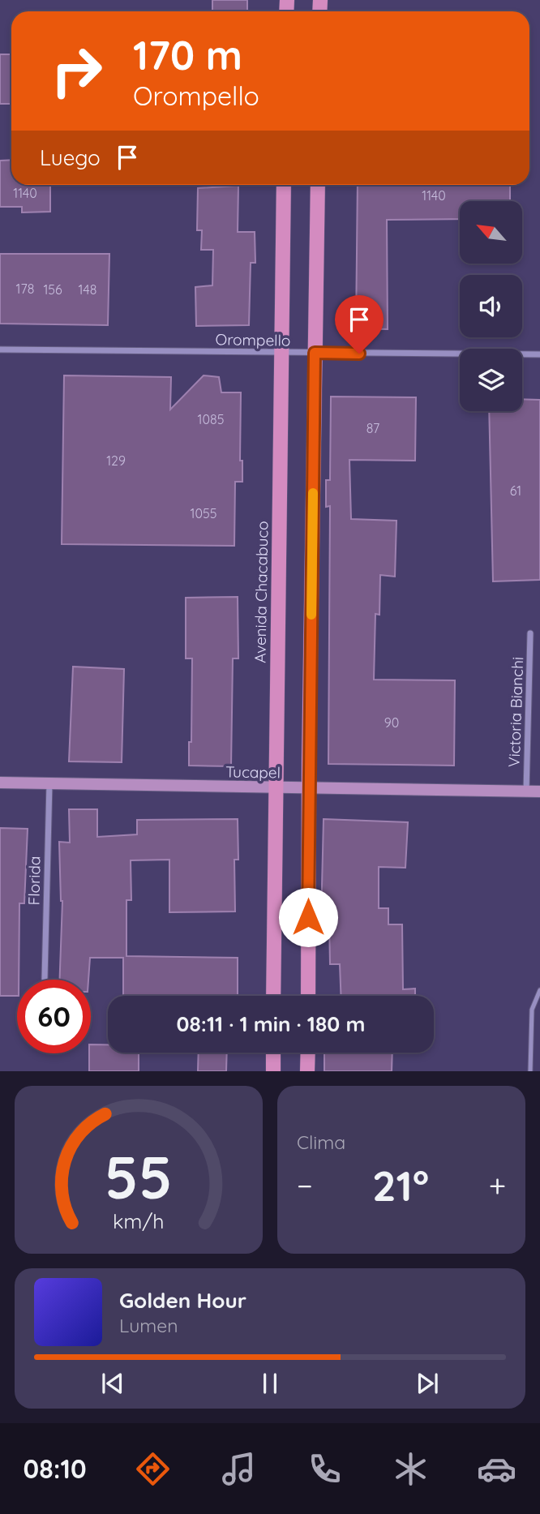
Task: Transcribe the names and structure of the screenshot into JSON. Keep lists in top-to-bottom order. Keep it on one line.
{"streets":{"main road":["Avenida Chacabuco","Tucapel"],"street":["Orompello","Victoria Bianchi","Florida"]},"crossings":[["Orompello","Avenida Chacabuco"],["Avenida Chacabuco","Tucapel"],["Victoria Bianchi","Tucapel"],["Tucapel","Florida"]],"house_numbers":["1140","1140","178","156","148","1085","87","129","61","1055","90"],"north":"top left","page":{"turn":["170 m","Orompello"],"then":"Luego","limit":"60","trip":"08:11 · 1 min · 180 m","tile":"Clima","heat":["−","21°","+"],"song":["Golden Hour","Lumen"],"tabs":"08:10","gauge":["55","km/h"]}}
